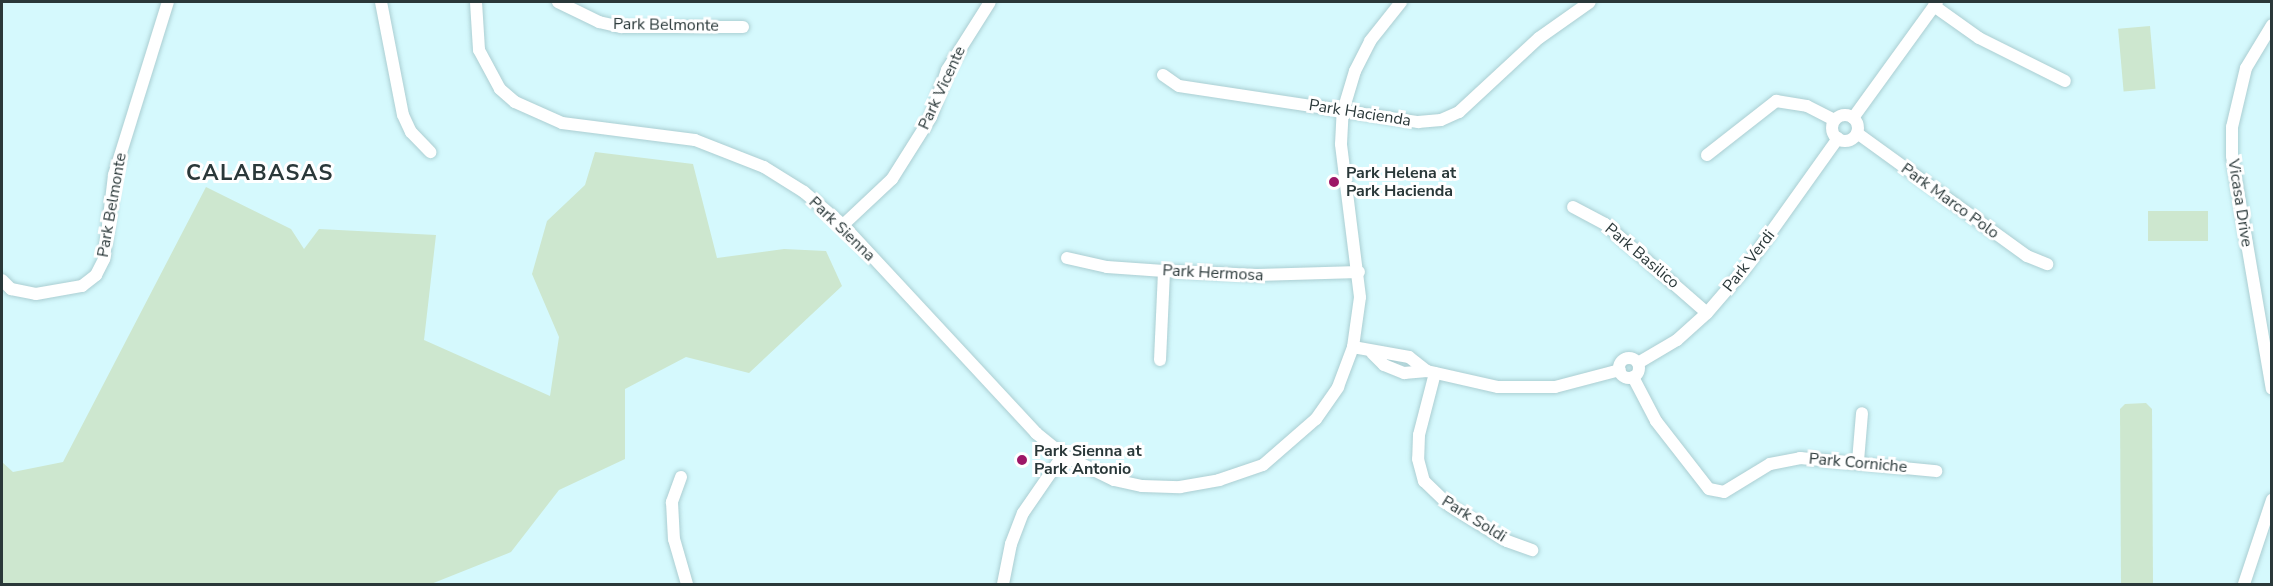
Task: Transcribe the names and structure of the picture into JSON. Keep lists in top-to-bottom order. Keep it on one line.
{"streets":{"street":["Park Belmonte","Park Vicente","Park Hacienda","Park Marco Polo","Vicasa Drive","Park Sienna","Park Basilico","Park Verdi","Park Hermosa","Park Corniche","Park Soldi"]},"crossings":[["Park Vicente","Park Sienna"],["Park Hacienda","Park Sienna"],["Park Marco Polo","Park Verdi"],["Park Sienna","Park Verdi"],["Park Sienna","Park Hermosa"],["Park Basilico","Park Verdi"],["Park Verdi","Park Corniche"],["Park Verdi","Park Soldi"]],"districts":["CALABASAS"],"places":["Park Helena at Park Hacienda","Park Sienna at Park Antonio"]}
